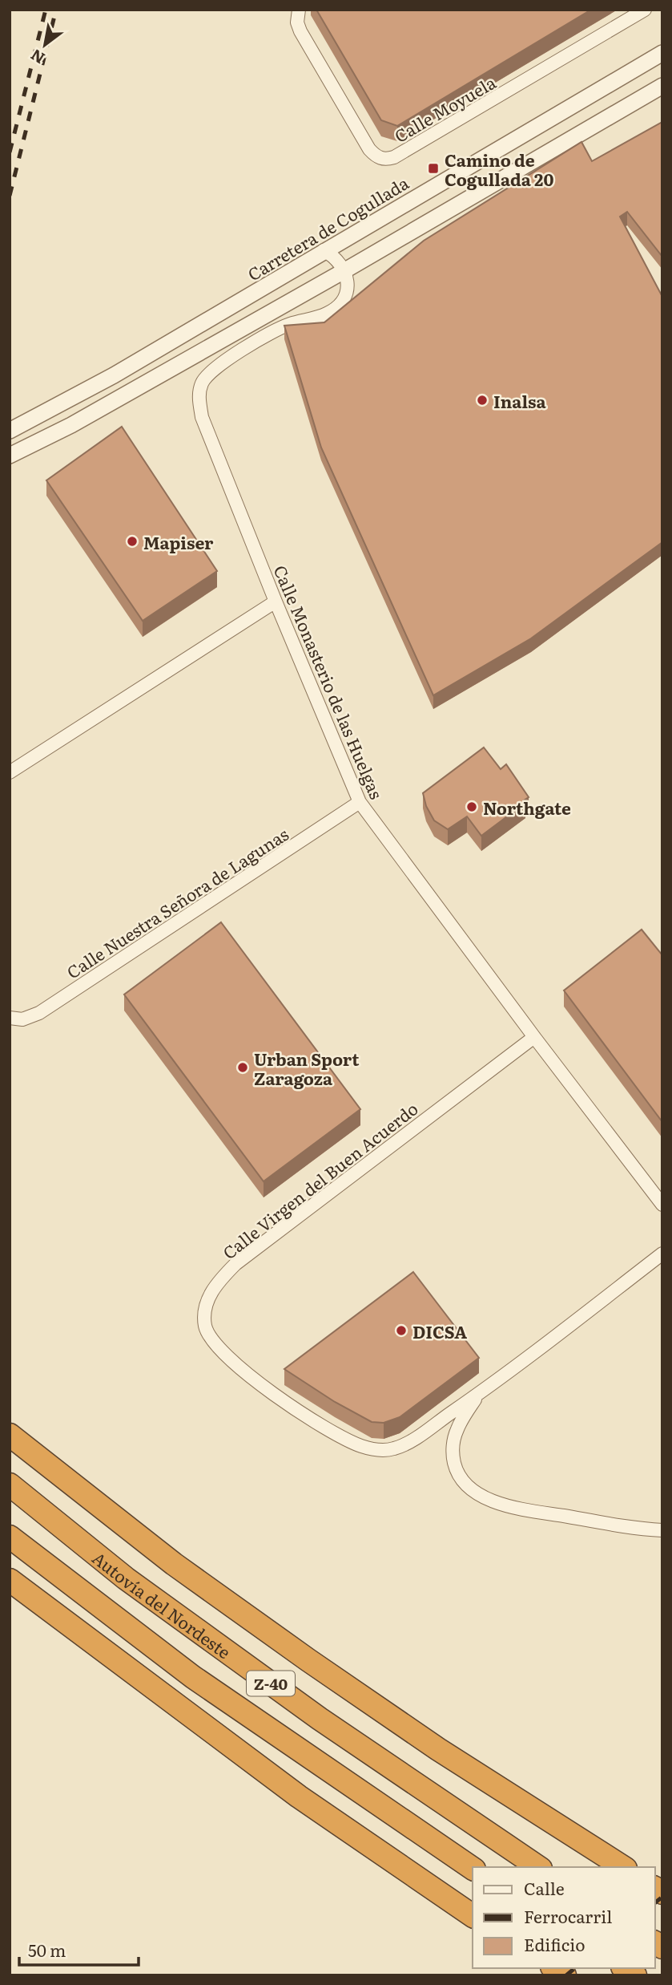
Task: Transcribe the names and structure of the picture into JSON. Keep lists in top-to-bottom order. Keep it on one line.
{"streets":{"highway":["Autovía del Nordeste","Z-40"],"street":["Calle Moyuela","Carretera de Cogullada","Calle Monasterio de las Huelgas","Calle Nuestra Señora de Lagunas","Calle Virgen del Buen Acuerdo"]},"crossings":[["Calle Monasterio de las Huelgas","Calle Nuestra Señora de Lagunas"],["Calle Monasterio de las Huelgas","Calle Virgen del Buen Acuerdo"]],"places":{"transit":["Camino de Cogullada 20"],"other":["Inalsa","Mapiser","Northgate","Urban Sport Zaragoza","DICSA"]},"legend":["Calle","Ferrocarril","Edificio"],"scale_bar":"50 m","north":"bottom left"}
